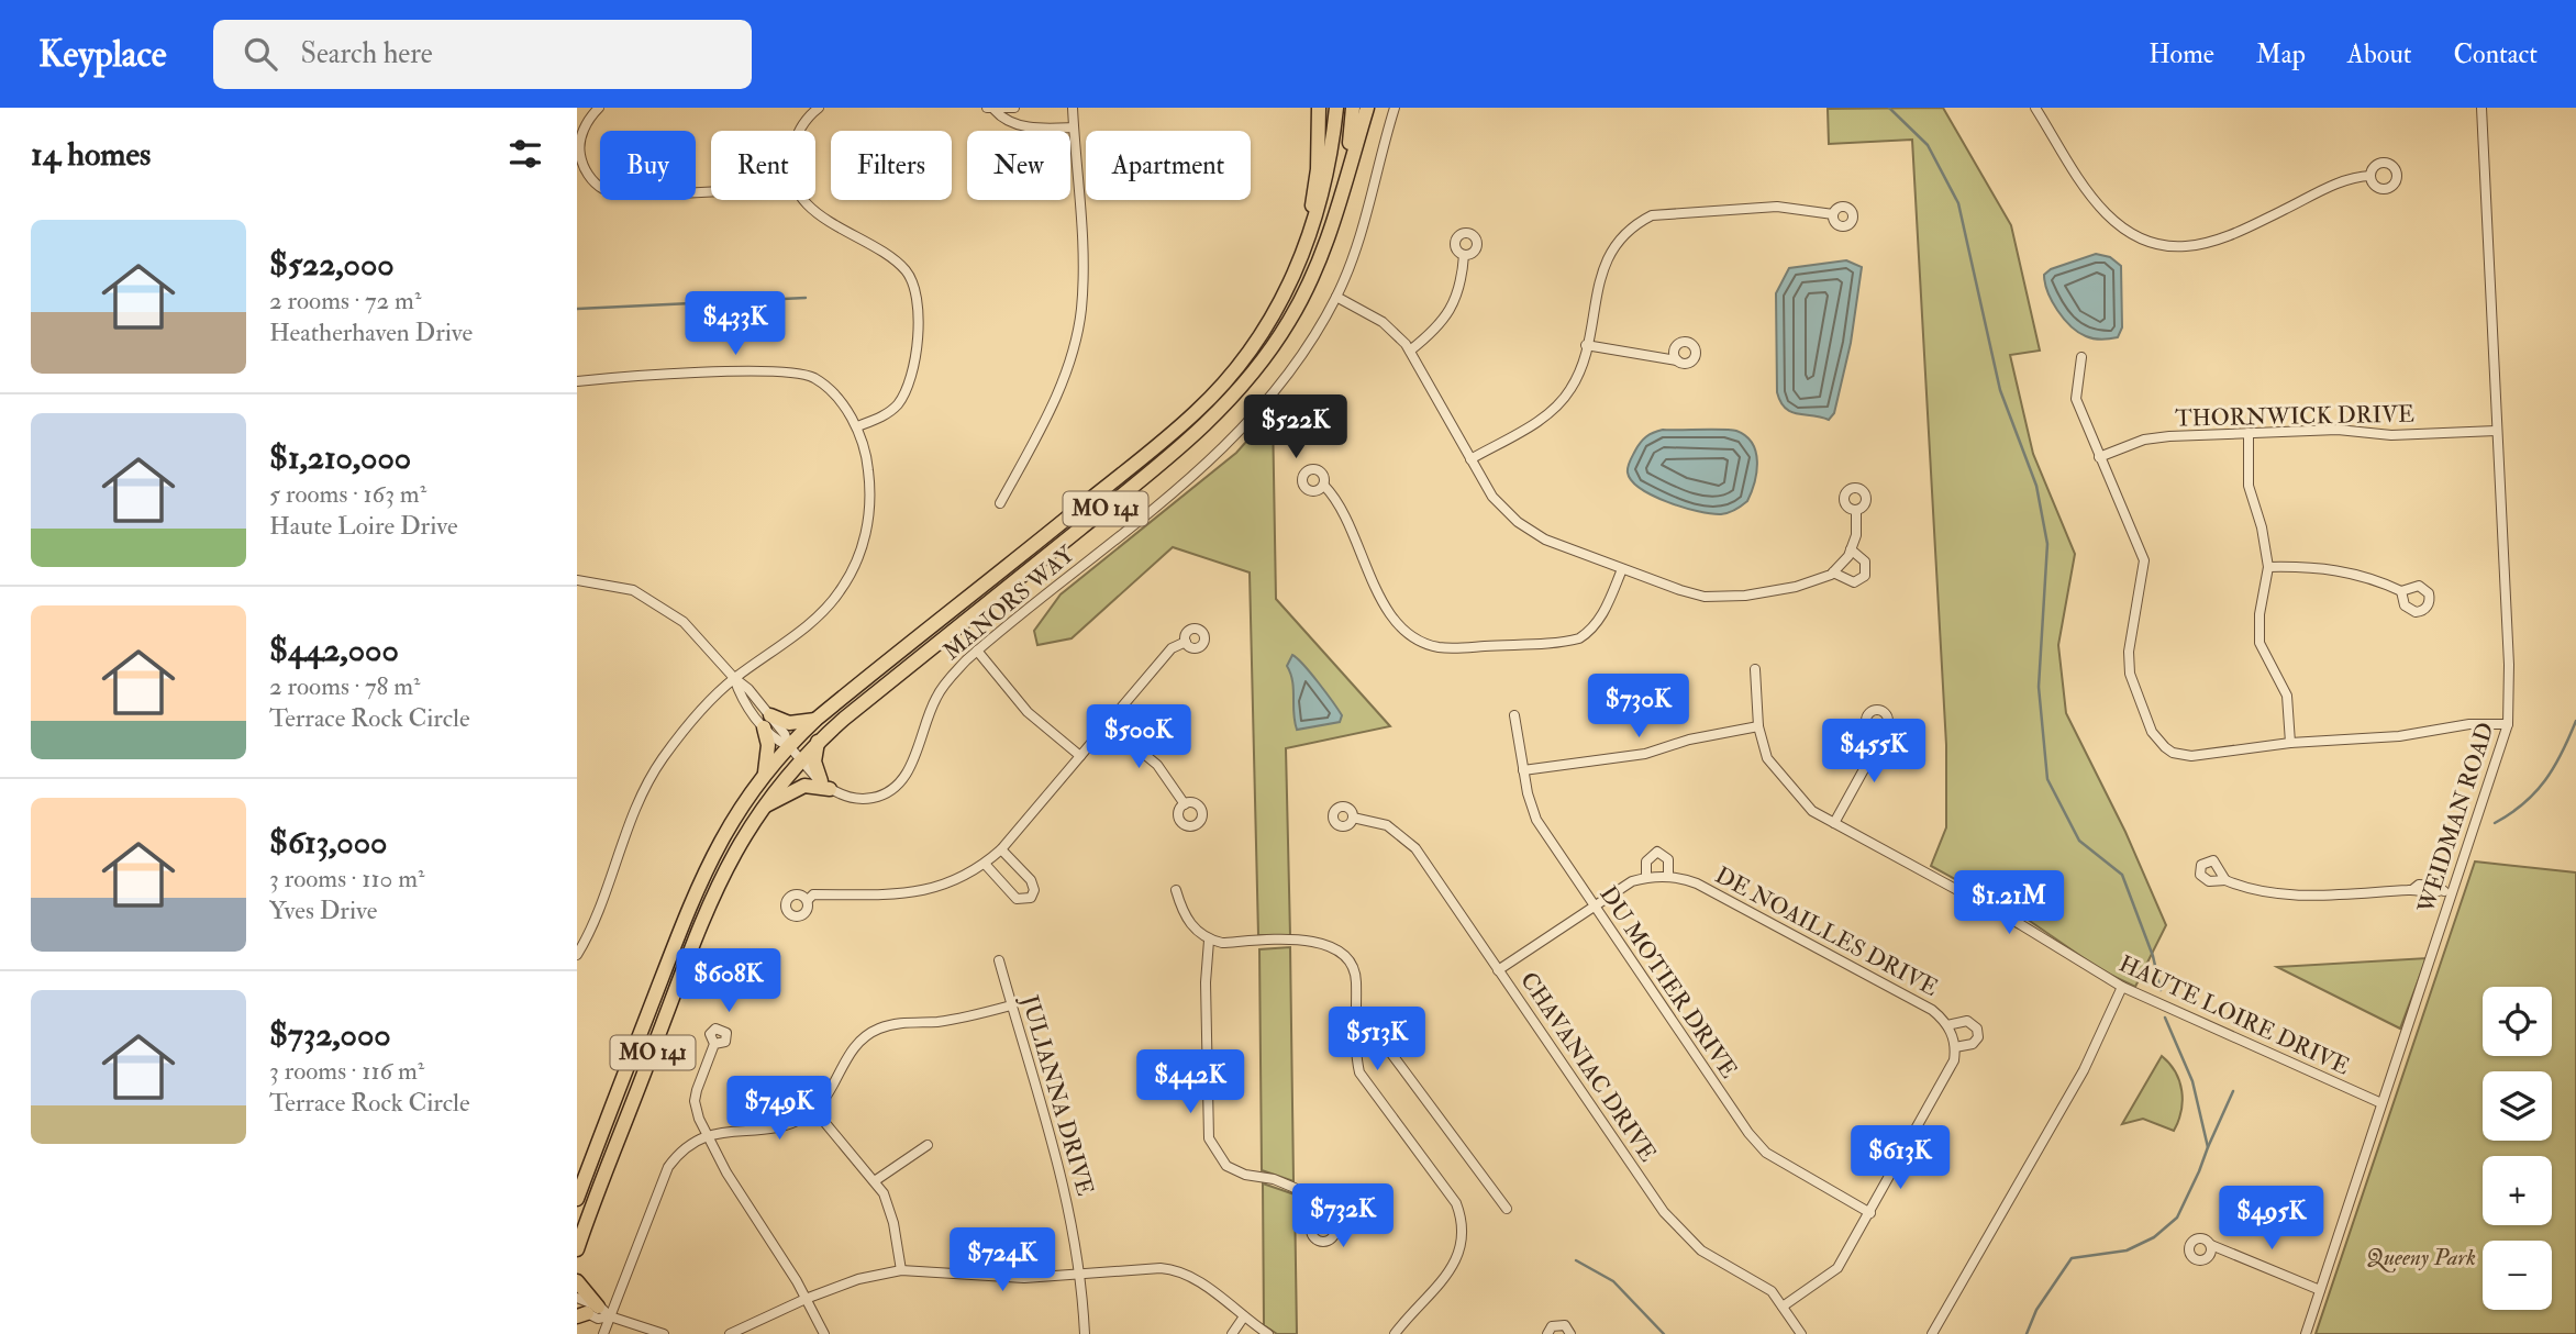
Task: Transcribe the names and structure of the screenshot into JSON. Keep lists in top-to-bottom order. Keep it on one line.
{"streets":{"highway":["MO 141"],"street":["THORNWICK DRIVE","MANORS WAY","WEIDMAN ROAD","DE NOAILLES DRIVE","DU MOTIER DRIVE","HAUTE LOIRE DRIVE","CHAVANIAC DRIVE","JULIANNA DRIVE"]},"crossings":[["THORNWICK DRIVE","WEIDMAN ROAD"],["WEIDMAN ROAD","HAUTE LOIRE DRIVE"],["DE NOAILLES DRIVE","DU MOTIER DRIVE"],["DE NOAILLES DRIVE","CHAVANIAC DRIVE"]],"parks":["Queeny Park"],"page":{"header":"Keyplace","search":"Search here","nav":["Home","Map","About","Contact"],"heading":"14 homes","chip":["Buy","Rent","Filters","New","Apartment"],"list":[{"name":"$522,000","note":"2 rooms · 72 m² · Heatherhaven Drive"},{"name":"$1,210,000","note":"5 rooms · 163 m² · Haute Loire Drive"},{"name":"$442,000","note":"2 rooms · 78 m² · Terrace Rock Circle"},{"name":"$613,000","note":"3 rooms · 110 m² · Yves Drive"},{"name":"$732,000","note":"3 rooms · 116 m² · Terrace Rock Circle"}],"price":["$433K","$522K","$730K","$500K","$455K","$1.21M","$608K","$513K","$442K","$749K","$613K","$732K","$495K","$724K"],"map_buttons":["+","−"]}}
